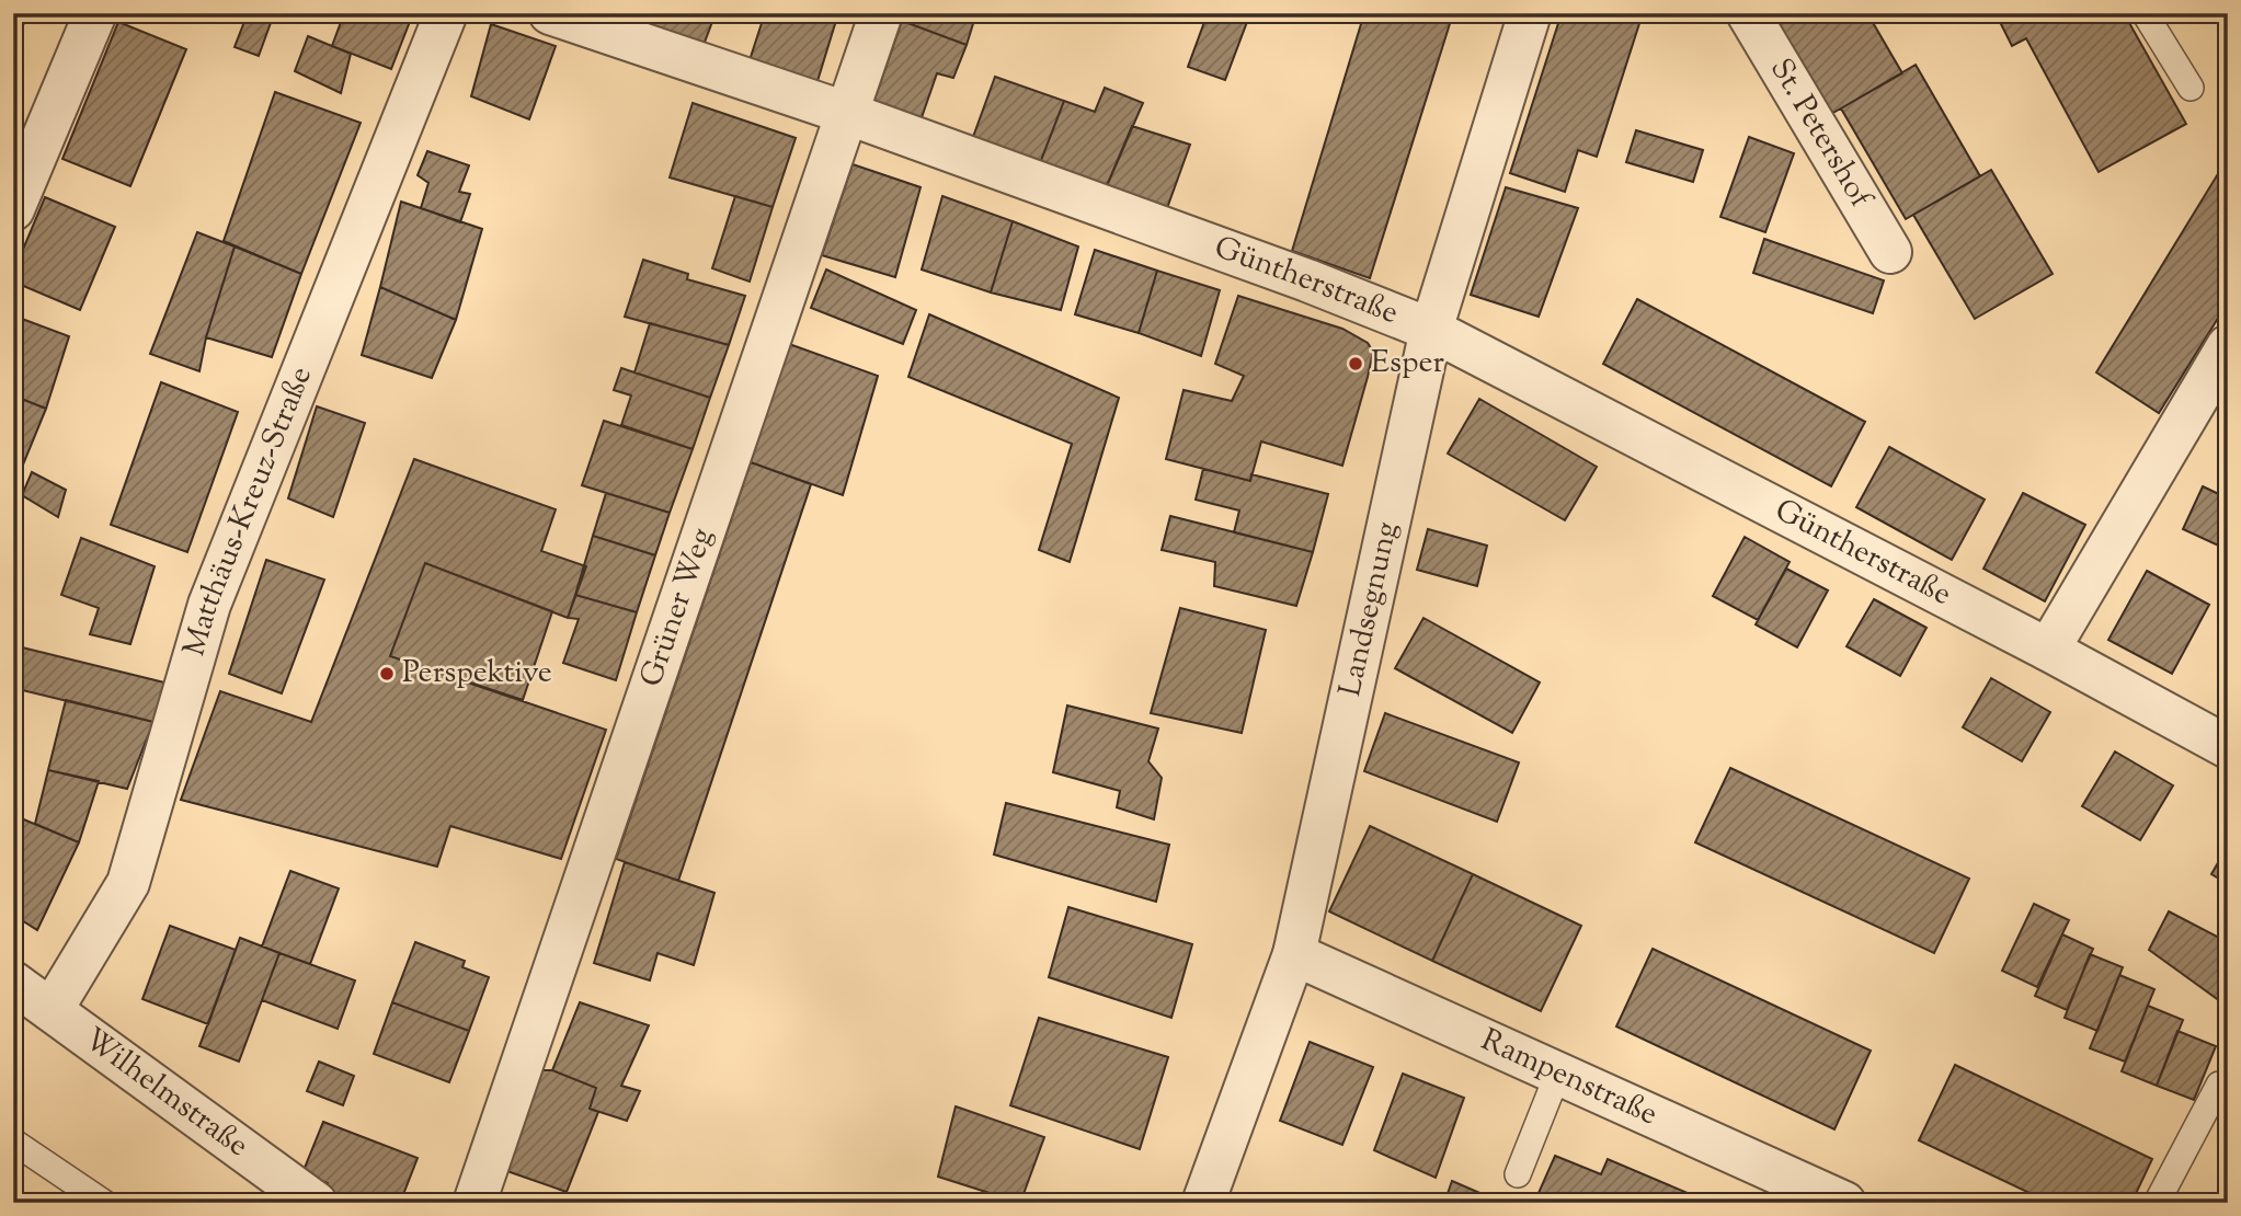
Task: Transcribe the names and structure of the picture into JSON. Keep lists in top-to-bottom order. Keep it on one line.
{"streets":{"street":["St. Petershof","Güntherstraße","Matthäus-Kreuz-Straße","Grüner Weg","Landsegnung","Rampenstraße","Wilhelmstraße"]},"crossings":[["Güntherstraße","Grüner Weg"],["Güntherstraße","Landsegnung"],["Matthäus-Kreuz-Straße","Wilhelmstraße"],["Landsegnung","Rampenstraße"]],"places":["Esper","Perspektive"]}
